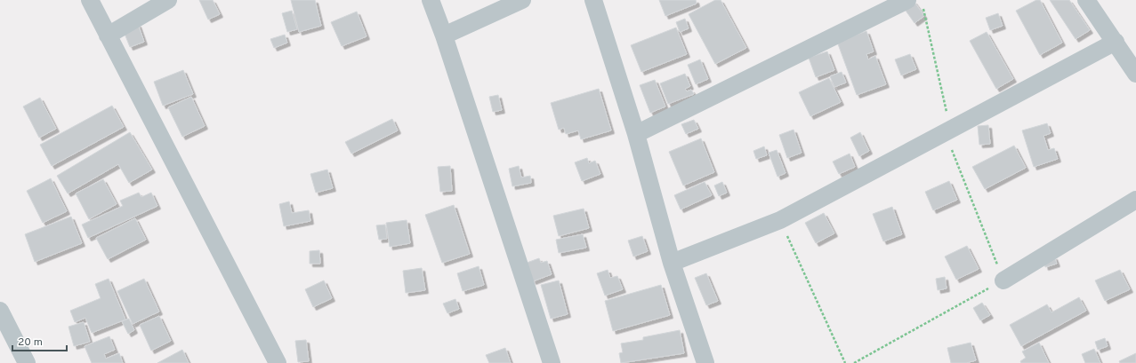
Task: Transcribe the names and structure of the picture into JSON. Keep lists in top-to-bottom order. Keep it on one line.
{"scale_bar":"20 m"}
